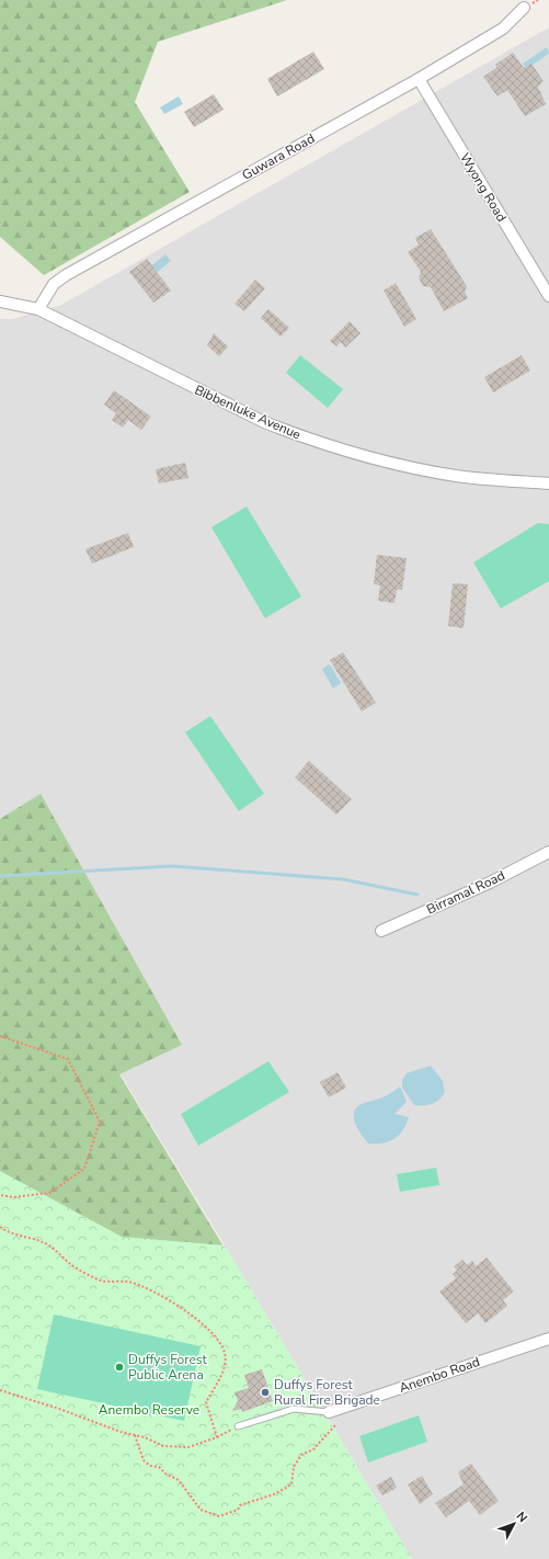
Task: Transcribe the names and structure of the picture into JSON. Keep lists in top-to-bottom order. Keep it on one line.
{"streets":{"street":["Guwara Road","Wyong Road","Bibbenluke Avenue","Birramal Road","Anembo Road"]},"crossings":[["Guwara Road","Wyong Road"],["Guwara Road","Bibbenluke Avenue"]],"parks":["Anembo Reserve"],"places":["Duffys Forest Public Arena","Duffys Forest Rural Fire Brigade"],"north":"top right"}
